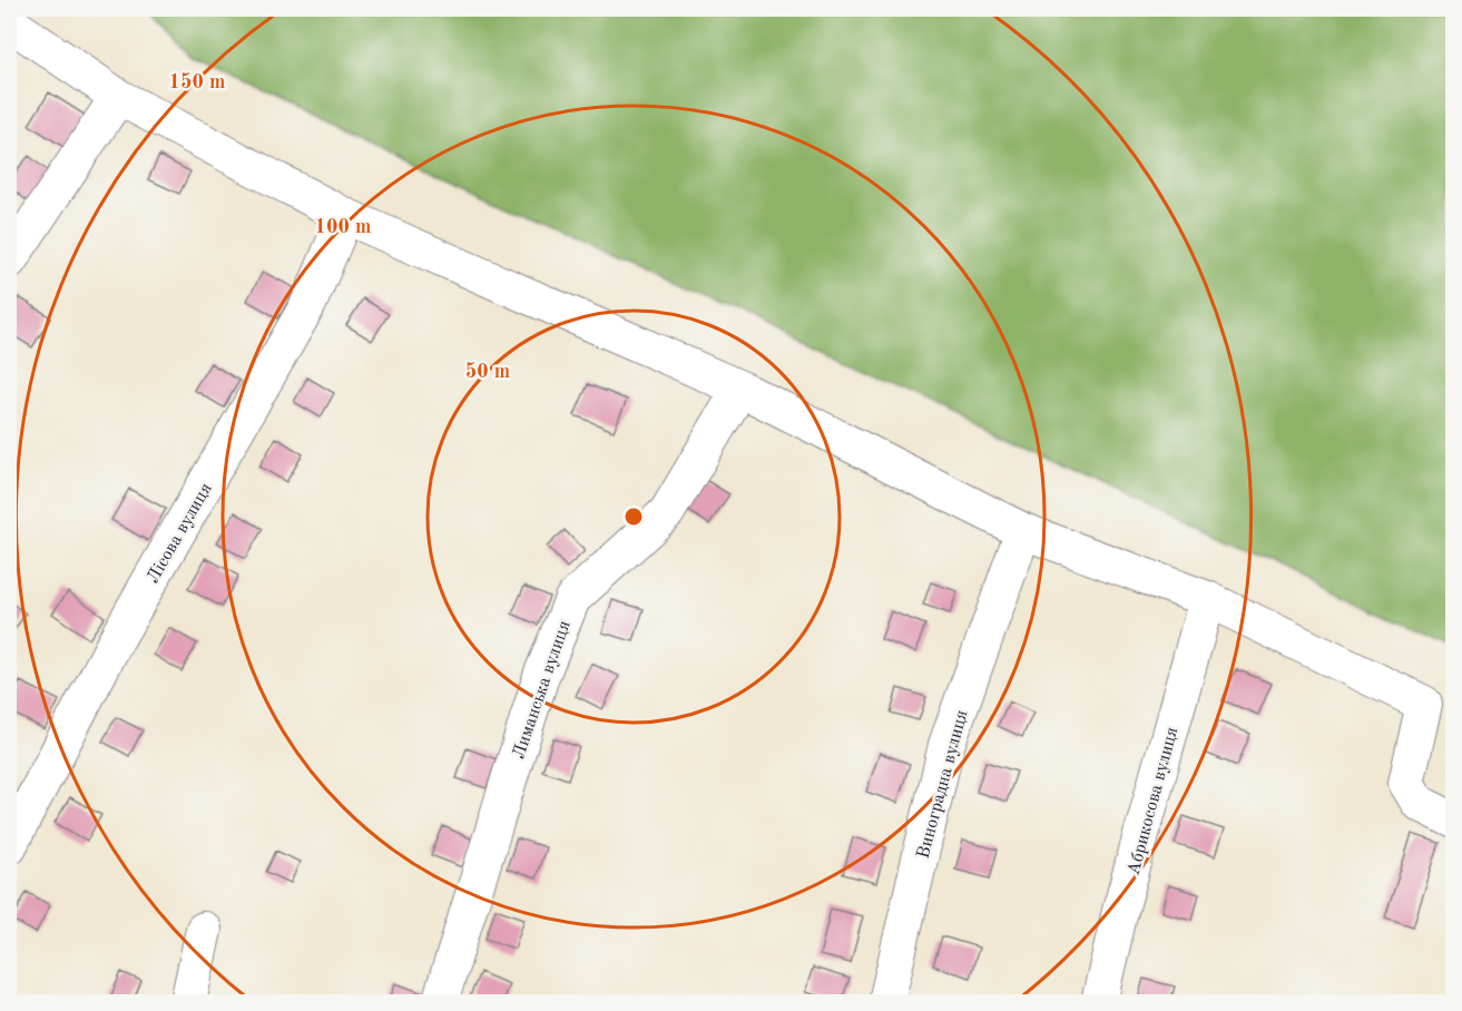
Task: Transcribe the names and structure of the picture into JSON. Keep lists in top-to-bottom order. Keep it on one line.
{"streets":{"street":["Лісова вулиця","Лиманська вулиця","Виноградна вулиця","Абрикосова вулиця"]},"rings":["150 m","100 m","50 m"]}
